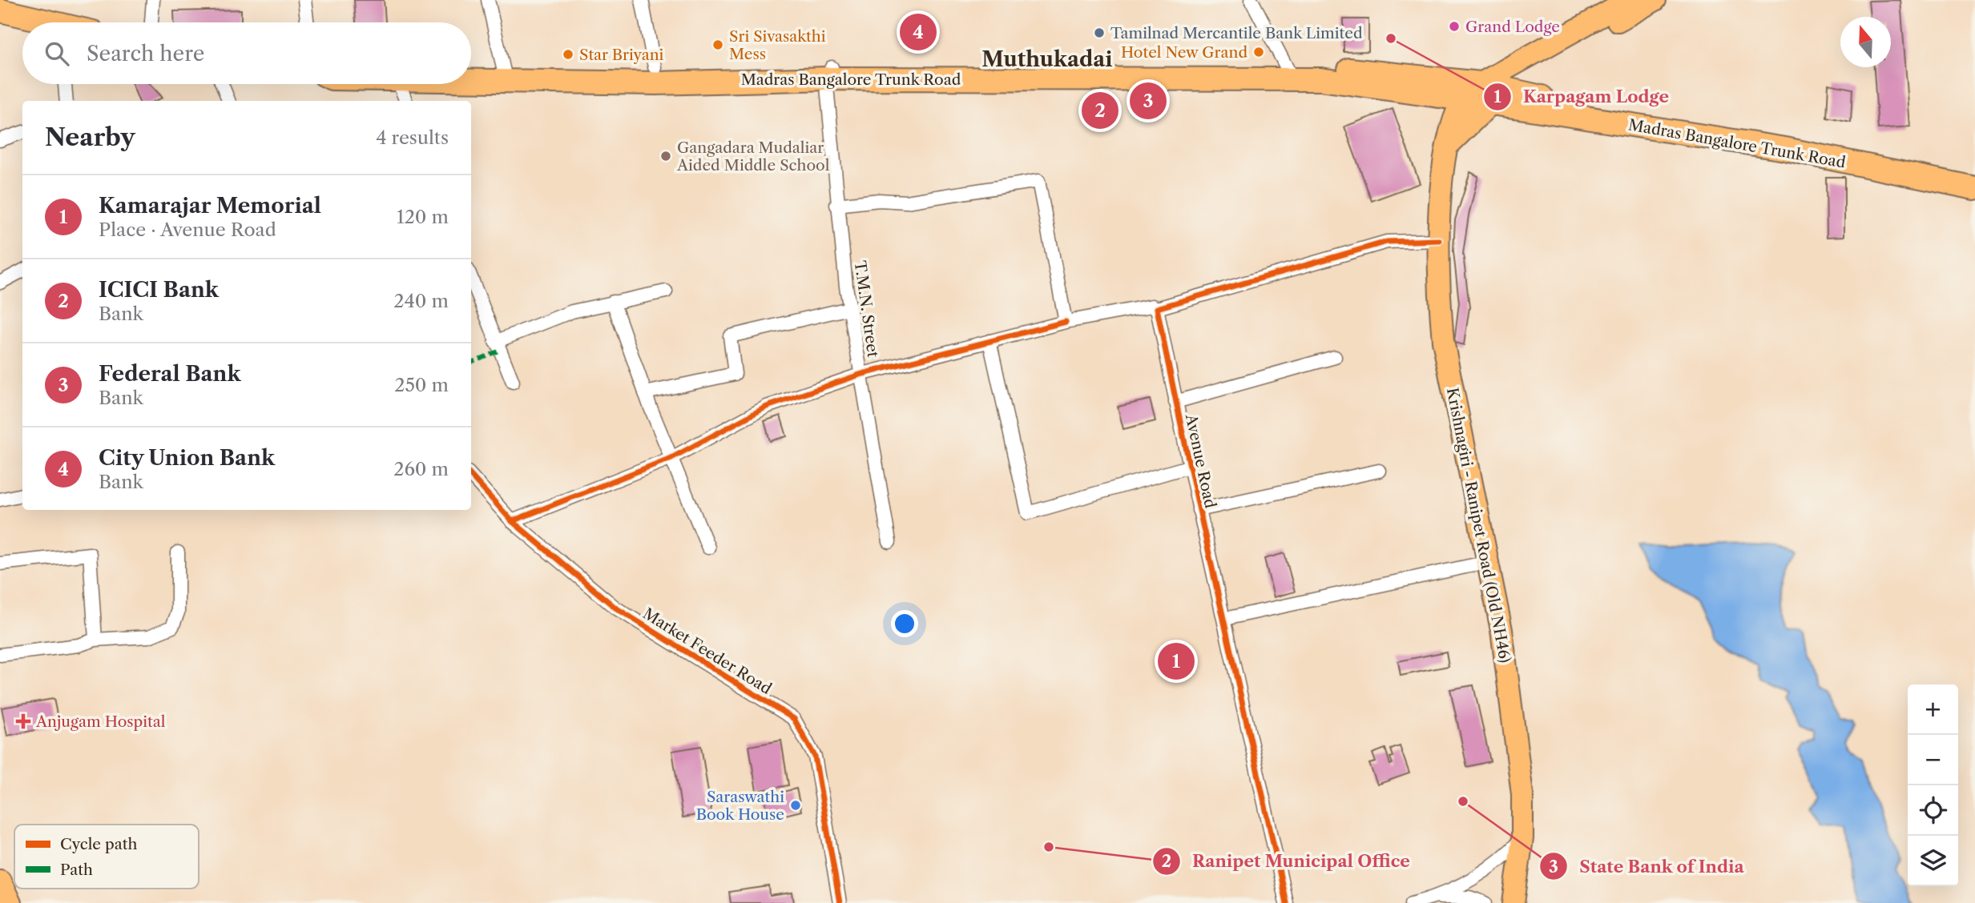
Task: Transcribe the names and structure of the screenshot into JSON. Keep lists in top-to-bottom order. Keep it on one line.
{"streets":{"highway":["Madras Bangalore Trunk Road"],"main road":["Krishnagiri - Ranipet Road (Old NH46)"],"street":["T.M.N. Street","Avenue Road","Market Feeder Road"]},"crossings":[["Madras Bangalore Trunk Road","T.M.N. Street"],["Madras Bangalore Trunk Road","Krishnagiri - Ranipet Road (Old NH46)"]],"districts":["Muthukadai"],"places":{"other":["Grand Lodge","Tamilnad Mercantile Bank Limited","Karpagam Lodge","Sri Sivasakthi Mess","Hotel New Grand","Star Briyani","Gangadara Mudaliar Aided Middle School","State Bank of India","Saraswathi Book House","Ranipet Municipal Office"],"health":["Anjugam Hospital"]},"legend":["Cycle path","Path"],"north":"top","page":{"pins":["4","3","2","1"],"search":"Search here","heading":["Nearby","4 results"],"list":[{"mark":"1","name":"Kamarajar Memorial","note":"Place · Avenue Road","value":"120 m"},{"mark":"2","name":"ICICI Bank","note":"Bank","value":"240 m"},{"mark":"3","name":"Federal Bank","note":"Bank","value":"250 m"},{"mark":"4","name":"City Union Bank","note":"Bank","value":"260 m"}],"map_buttons":["+","−"]}}
